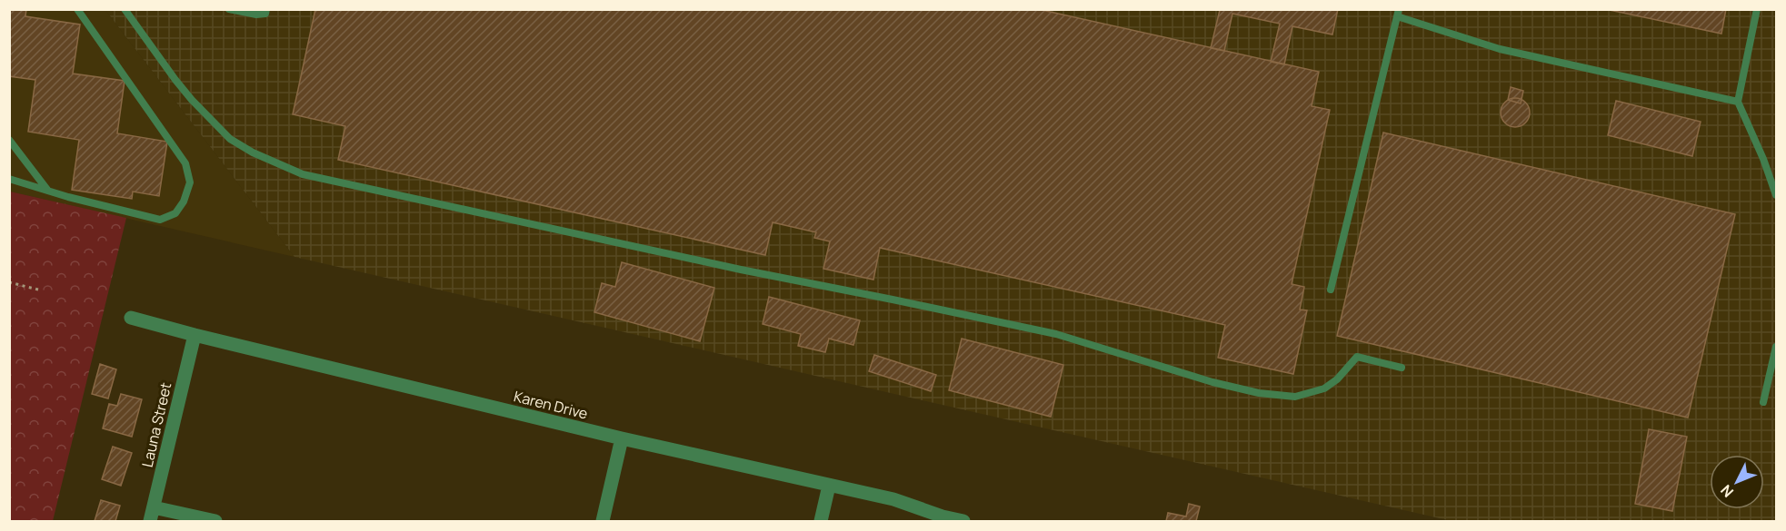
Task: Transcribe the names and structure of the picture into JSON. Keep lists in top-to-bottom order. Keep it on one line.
{"streets":{"street":["Karen Drive","Launa Street"]},"crossings":[["Karen Drive","Launa Street"]],"north":"bottom left"}
